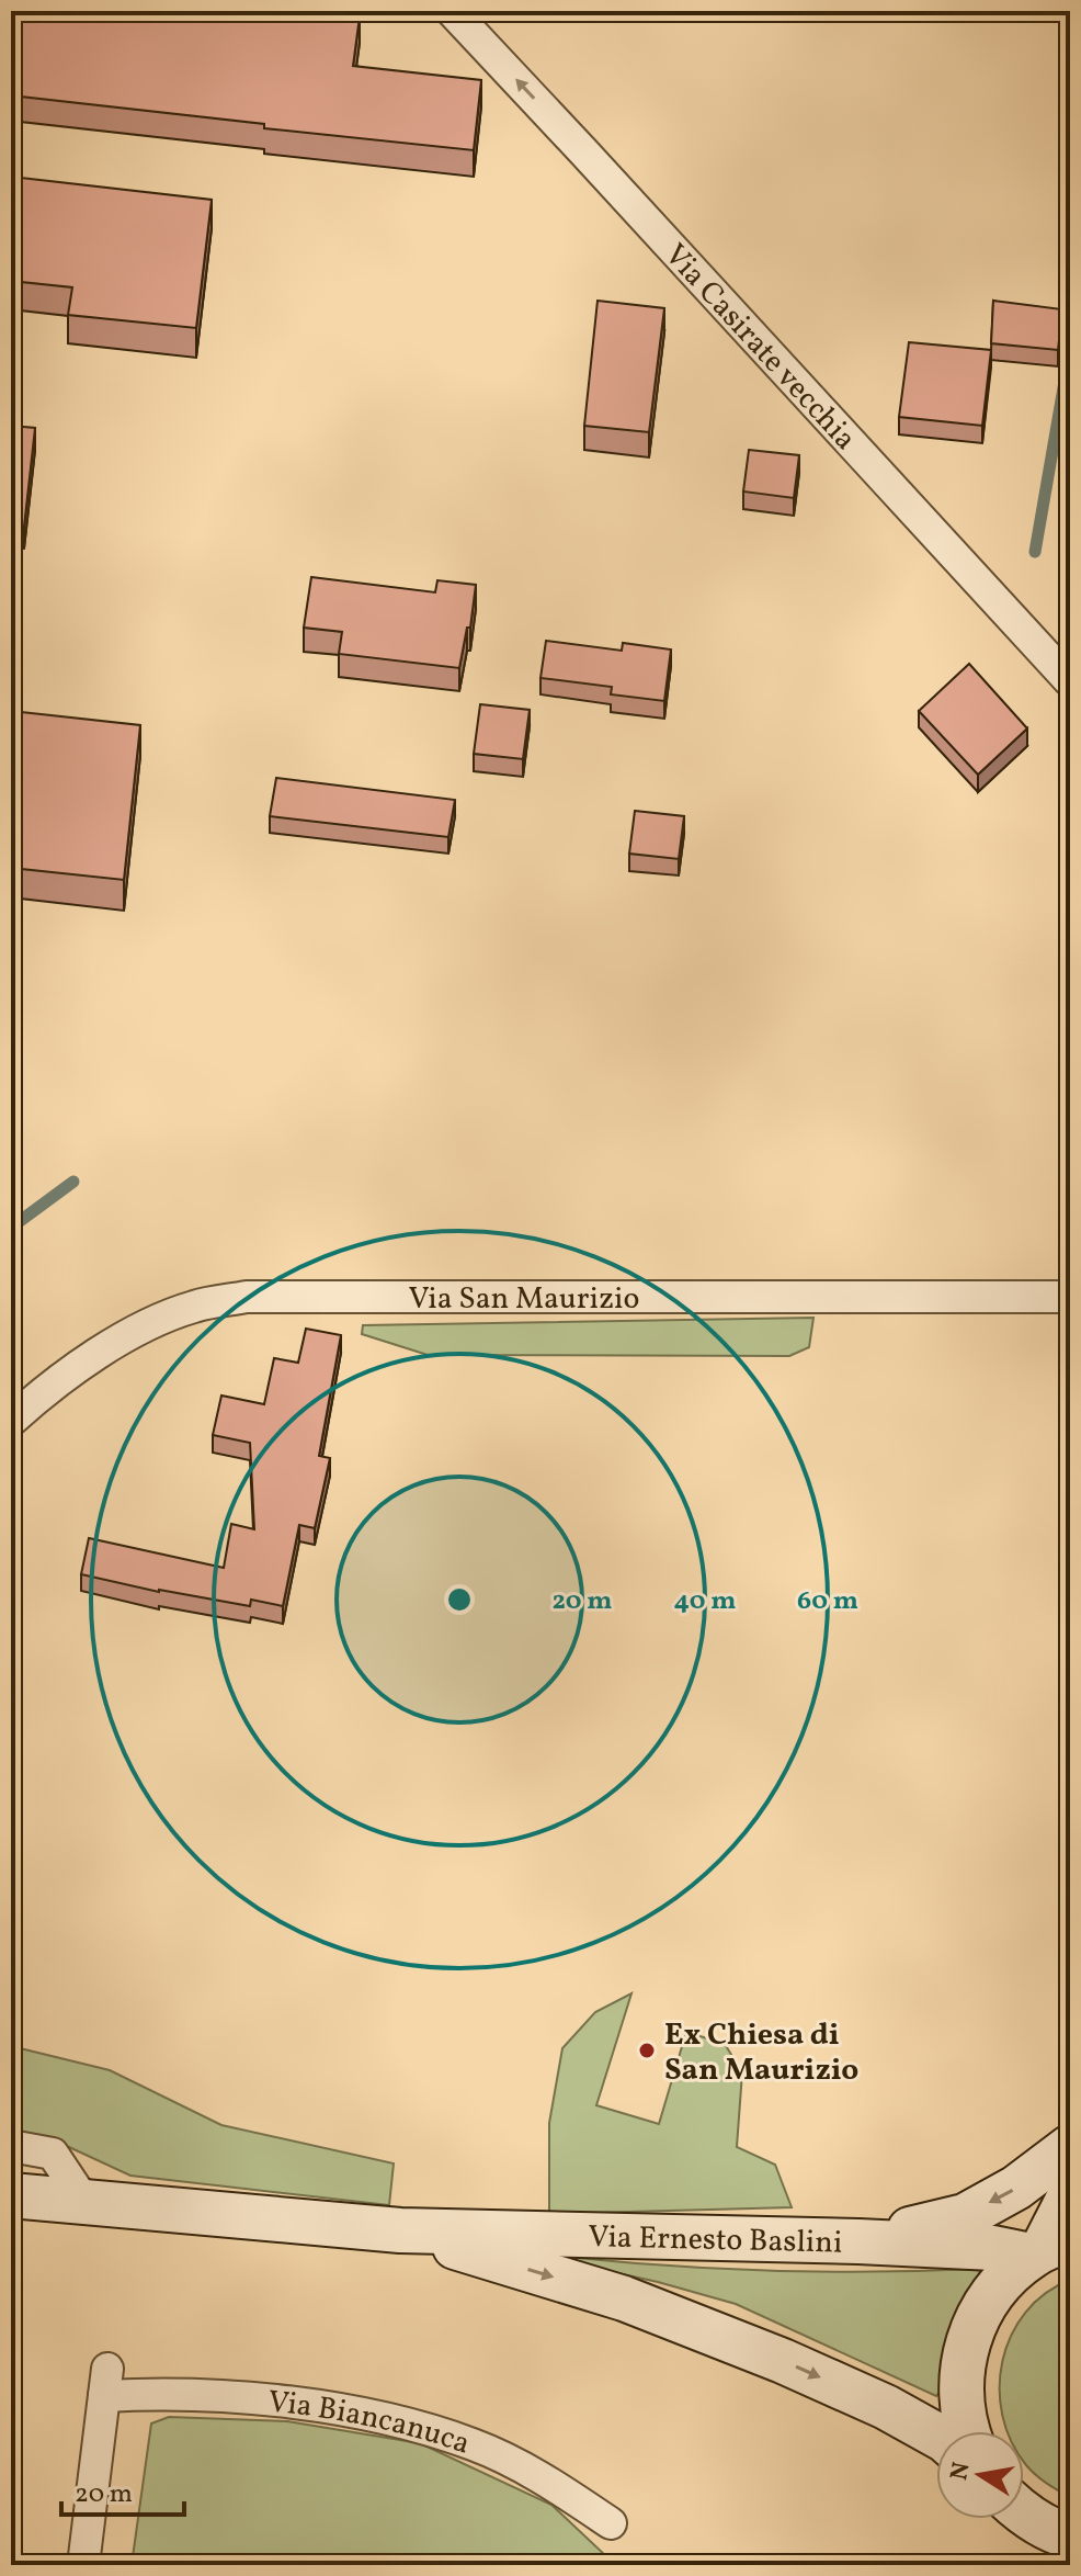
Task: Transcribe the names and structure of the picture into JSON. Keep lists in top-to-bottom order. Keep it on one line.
{"streets":{"main road":["Via Ernesto Baslini"],"street":["Via Casirate vecchia","Via San Maurizio","Via Biancanuca"]},"one_way":["Via Casirate vecchia"],"places":["Ex Chiesa di San Maurizio"],"scale_bar":"20 m","north":"left","rings":["20 m","40 m","60 m"]}
